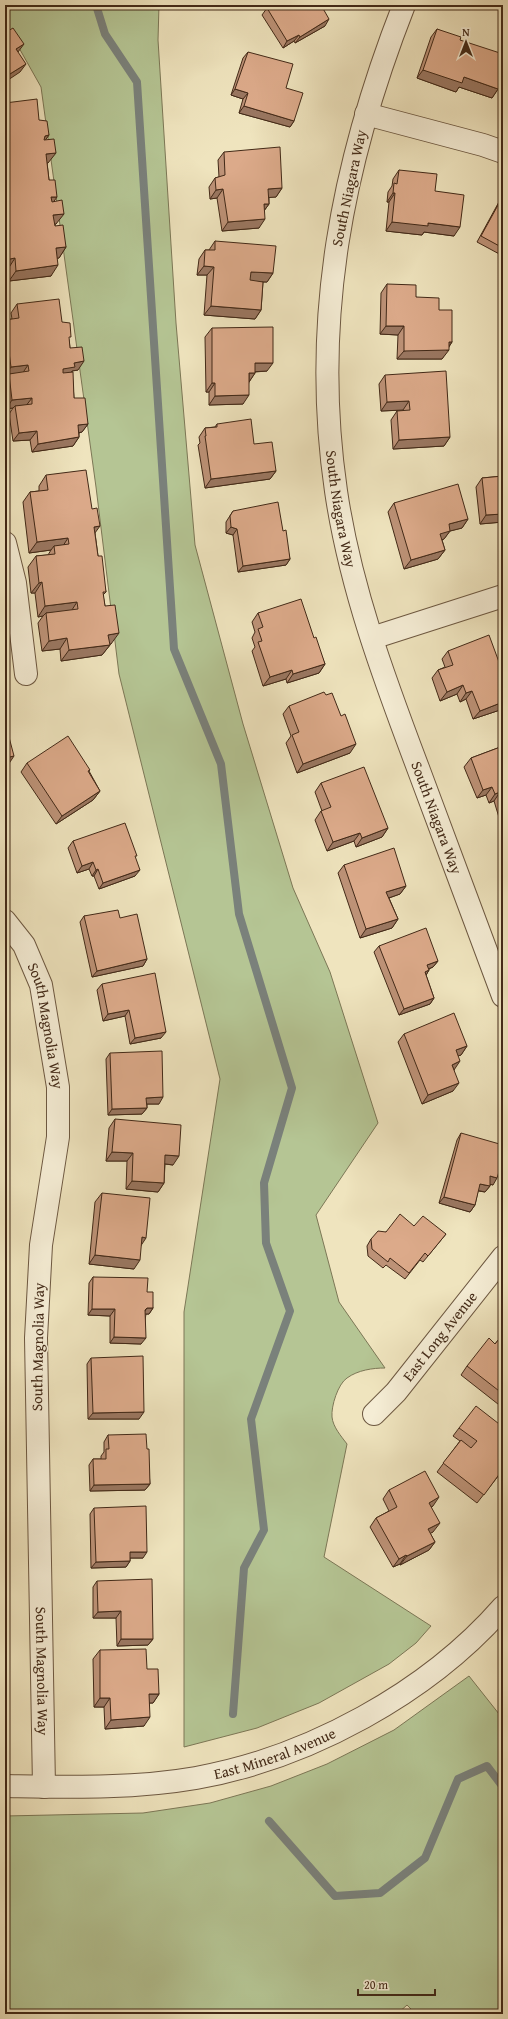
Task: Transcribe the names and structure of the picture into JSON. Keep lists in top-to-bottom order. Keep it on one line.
{"streets":{"street":["South Niagara Way","South Magnolia Way","East Long Avenue","East Mineral Avenue"]},"crossings":[["South Magnolia Way","East Mineral Avenue"]],"scale_bar":"20 m","north":"top"}
